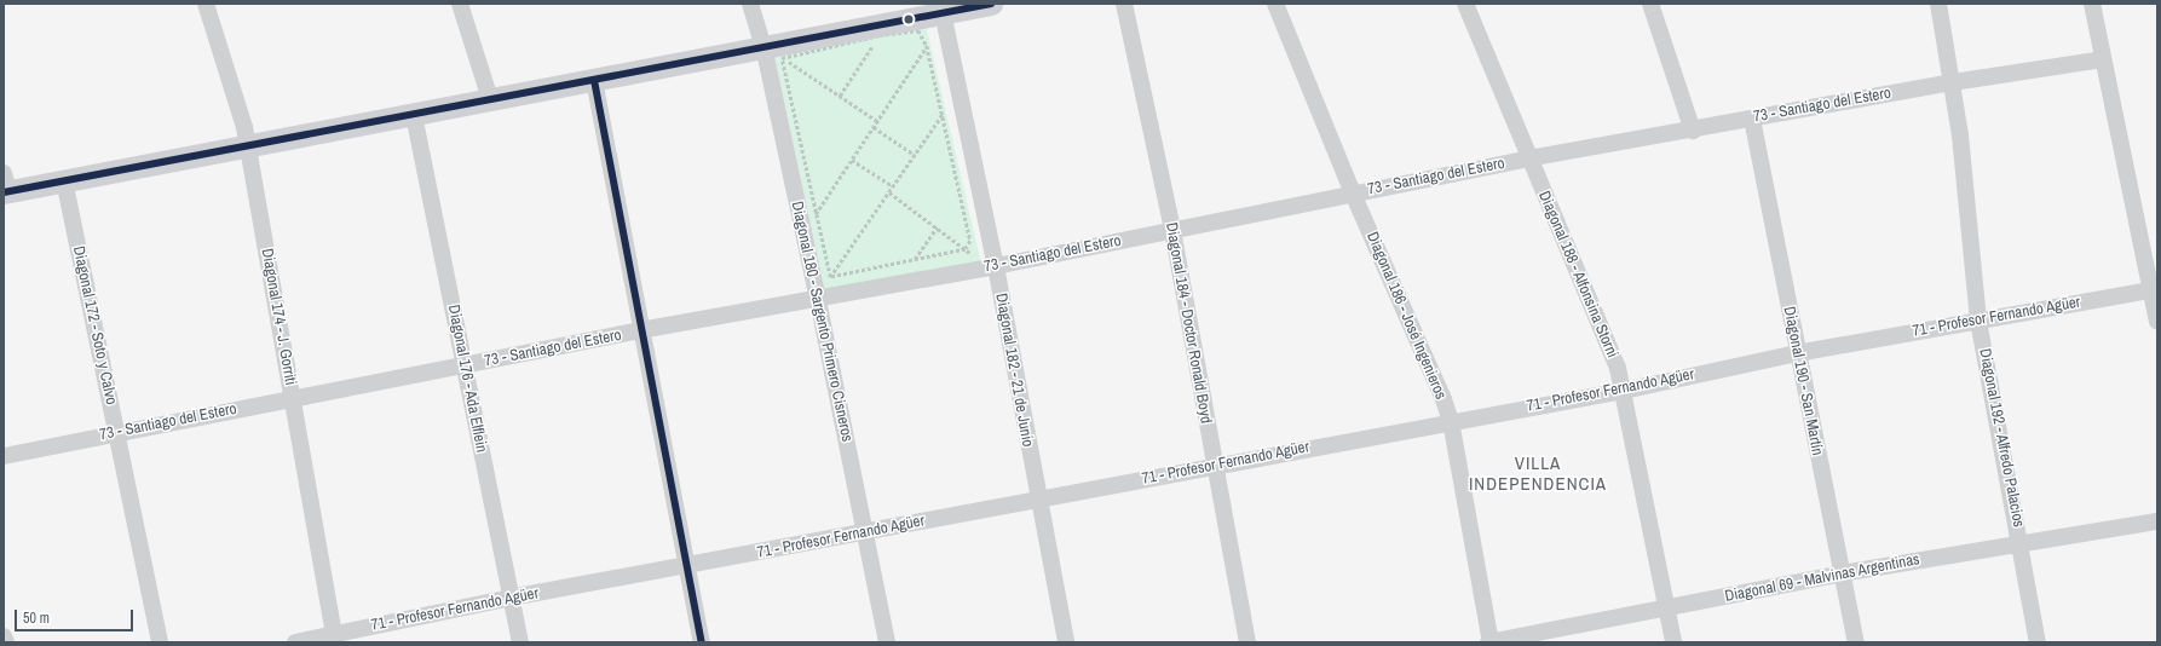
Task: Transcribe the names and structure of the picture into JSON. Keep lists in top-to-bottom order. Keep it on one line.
{"streets":{"street":["73 - Santiago del Estero","Diagonal 188 - Alfonsina Storni","Diagonal 186 - José Ingenieros","Diagonal 174 - J. Gorriti","71 - Profesor Fernando Agüer","Diagonal 180 - Sargento Primero Cisneros","Diagonal 184 - Doctor Ronald Boyd","Diagonal 172 - Soto y Calvo","Diagonal 182 - 21 de Junio","Diagonal 176 - Ada Elflein","Diagonal 190 - San Martín","Diagonal 192 - Alfredo Palacios","Diagonal 69 - Malvinas Argentinas"]},"crossings":[["73 - Santiago del Estero","Diagonal 188 - Alfonsina Storni"],["73 - Santiago del Estero","Diagonal 186 - José Ingenieros"],["73 - Santiago del Estero","Diagonal 174 - J. Gorriti"],["73 - Santiago del Estero","Diagonal 180 - Sargento Primero Cisneros"],["73 - Santiago del Estero","Diagonal 184 - Doctor Ronald Boyd"],["73 - Santiago del Estero","Diagonal 172 - Soto y Calvo"],["73 - Santiago del Estero","Diagonal 182 - 21 de Junio"],["73 - Santiago del Estero","Diagonal 176 - Ada Elflein"],["73 - Santiago del Estero","Diagonal 190 - San Martín"],["73 - Santiago del Estero","Diagonal 192 - Alfredo Palacios"],["Diagonal 188 - Alfonsina Storni","71 - Profesor Fernando Agüer"],["Diagonal 188 - Alfonsina Storni","Diagonal 69 - Malvinas Argentinas"],["Diagonal 186 - José Ingenieros","71 - Profesor Fernando Agüer"],["Diagonal 186 - José Ingenieros","Diagonal 69 - Malvinas Argentinas"],["Diagonal 174 - J. Gorriti","71 - Profesor Fernando Agüer"],["71 - Profesor Fernando Agüer","Diagonal 180 - Sargento Primero Cisneros"],["71 - Profesor Fernando Agüer","Diagonal 184 - Doctor Ronald Boyd"],["71 - Profesor Fernando Agüer","Diagonal 182 - 21 de Junio"],["71 - Profesor Fernando Agüer","Diagonal 176 - Ada Elflein"],["71 - Profesor Fernando Agüer","Diagonal 190 - San Martín"],["71 - Profesor Fernando Agüer","Diagonal 192 - Alfredo Palacios"],["Diagonal 190 - San Martín","Diagonal 69 - Malvinas Argentinas"],["Diagonal 192 - Alfredo Palacios","Diagonal 69 - Malvinas Argentinas"]],"districts":["VILLA INDEPENDENCIA"],"scale_bar":"50 m"}
